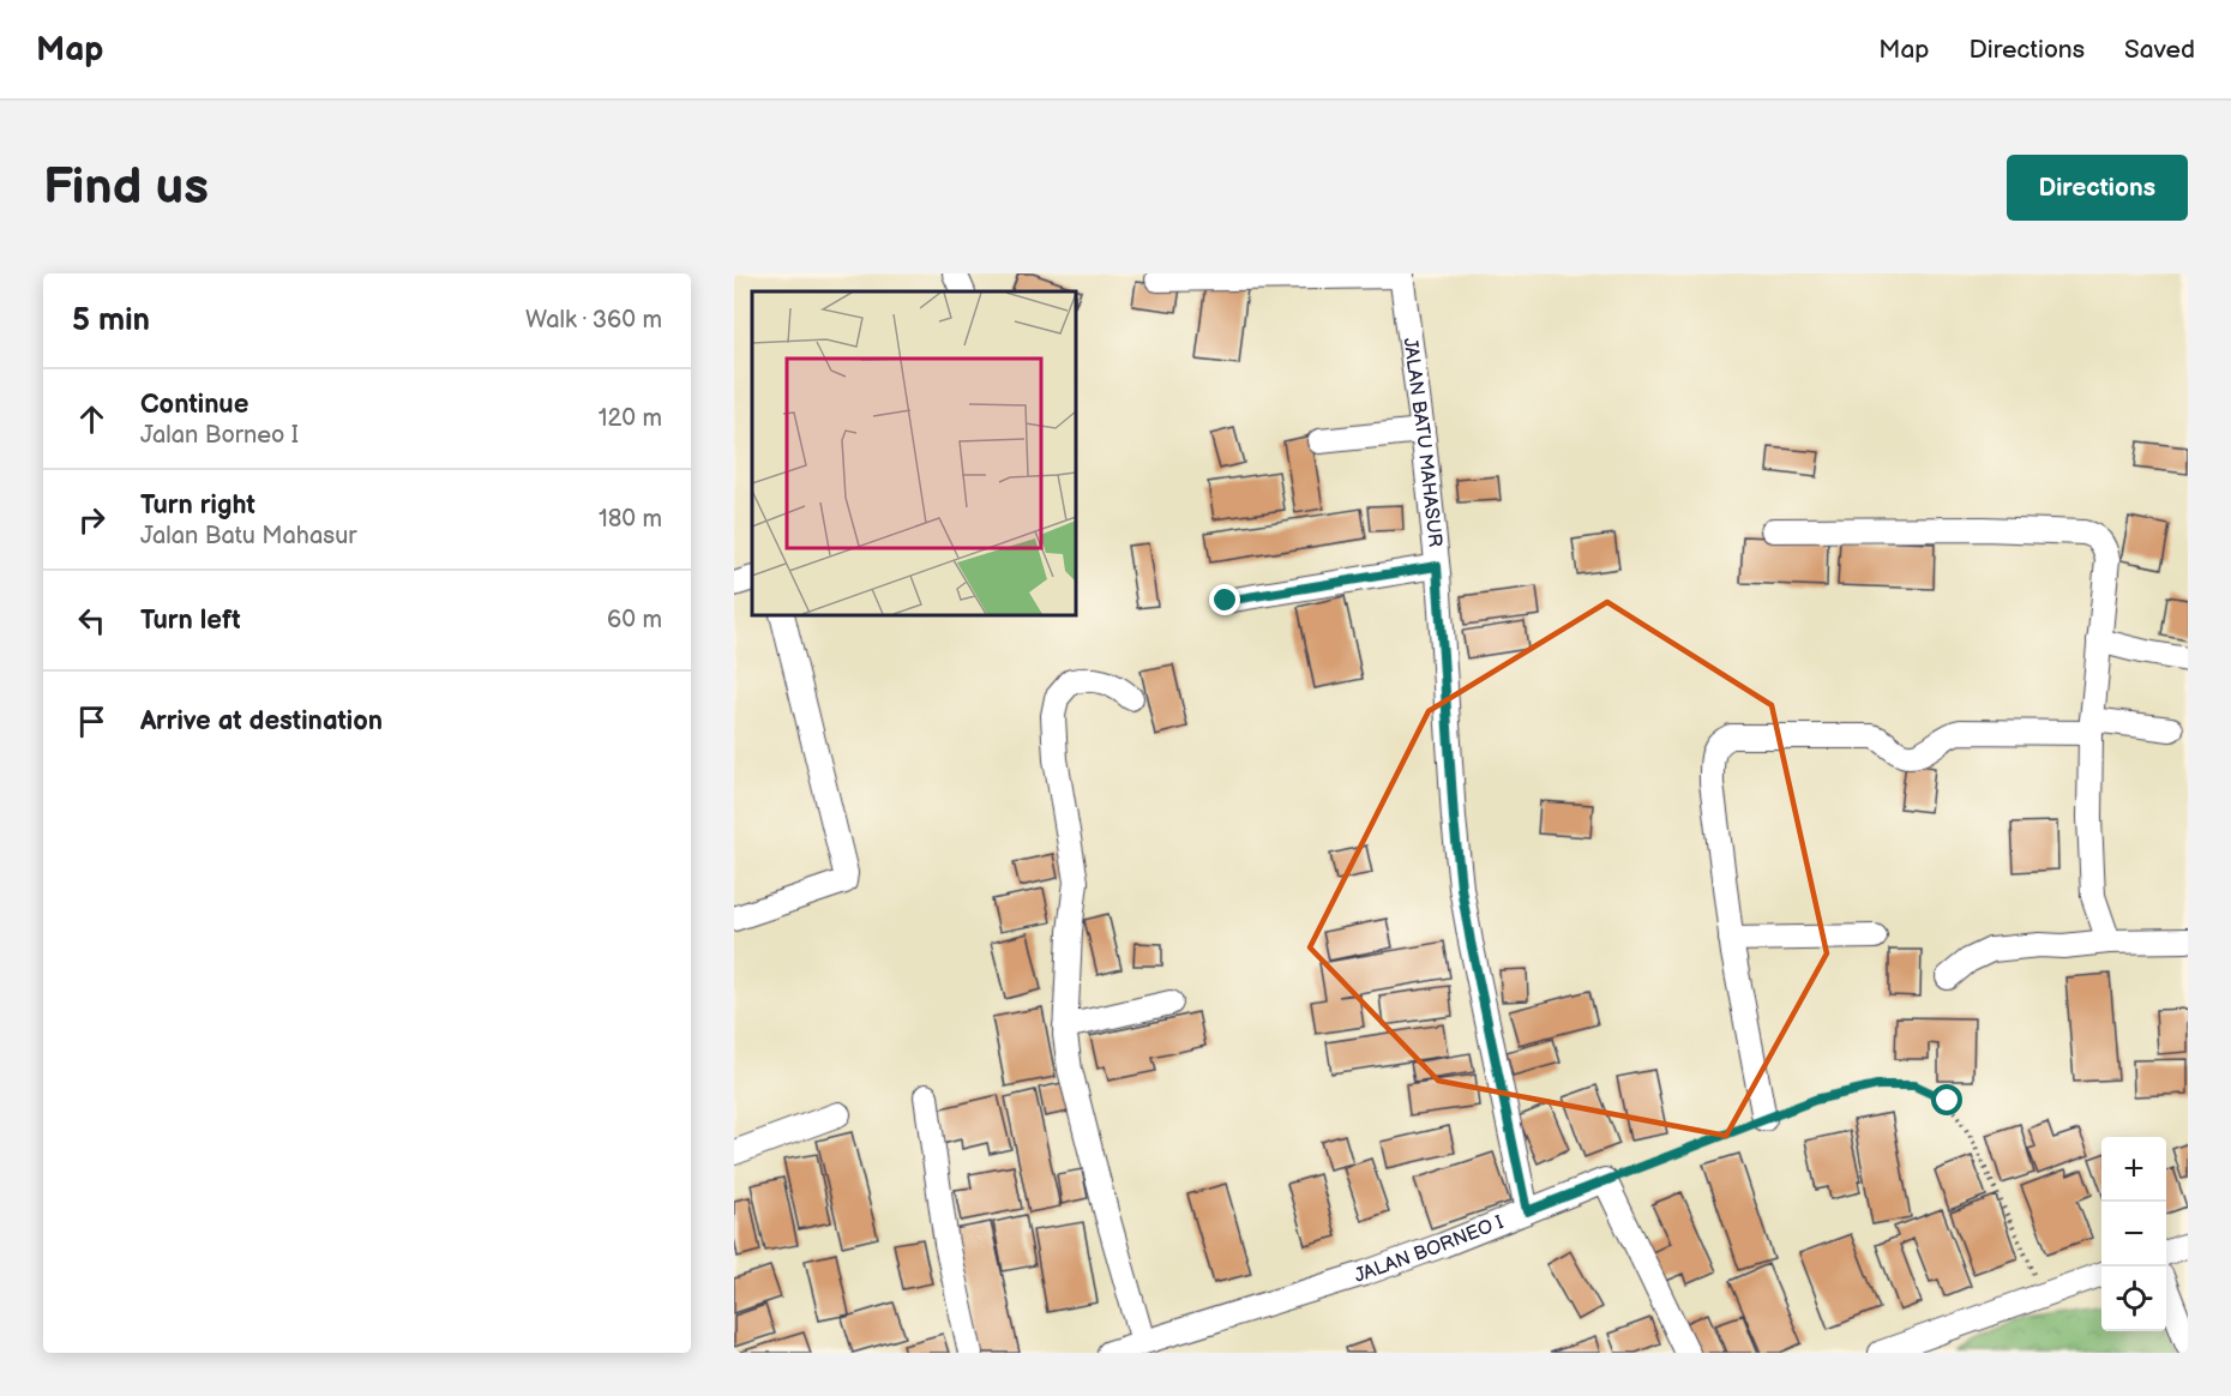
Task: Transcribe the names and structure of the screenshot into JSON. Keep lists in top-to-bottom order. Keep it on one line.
{"streets":{"street":["JALAN BATU MAHASUR","JALAN BORNEO I"]},"crossings":[["JALAN BATU MAHASUR","JALAN BORNEO I"]],"page":{"header":"Map","nav":["Map","Directions","Saved"],"buttons":"Directions","title":"Find us","heading":["5 min","Walk · 360 m"],"list":[["Continue","Jalan Borneo I","120 m"],["Turn right","Jalan Batu Mahasur","180 m"],["Turn left","60 m"],"Arrive at destination"],"map_buttons":["+","−"]}}
